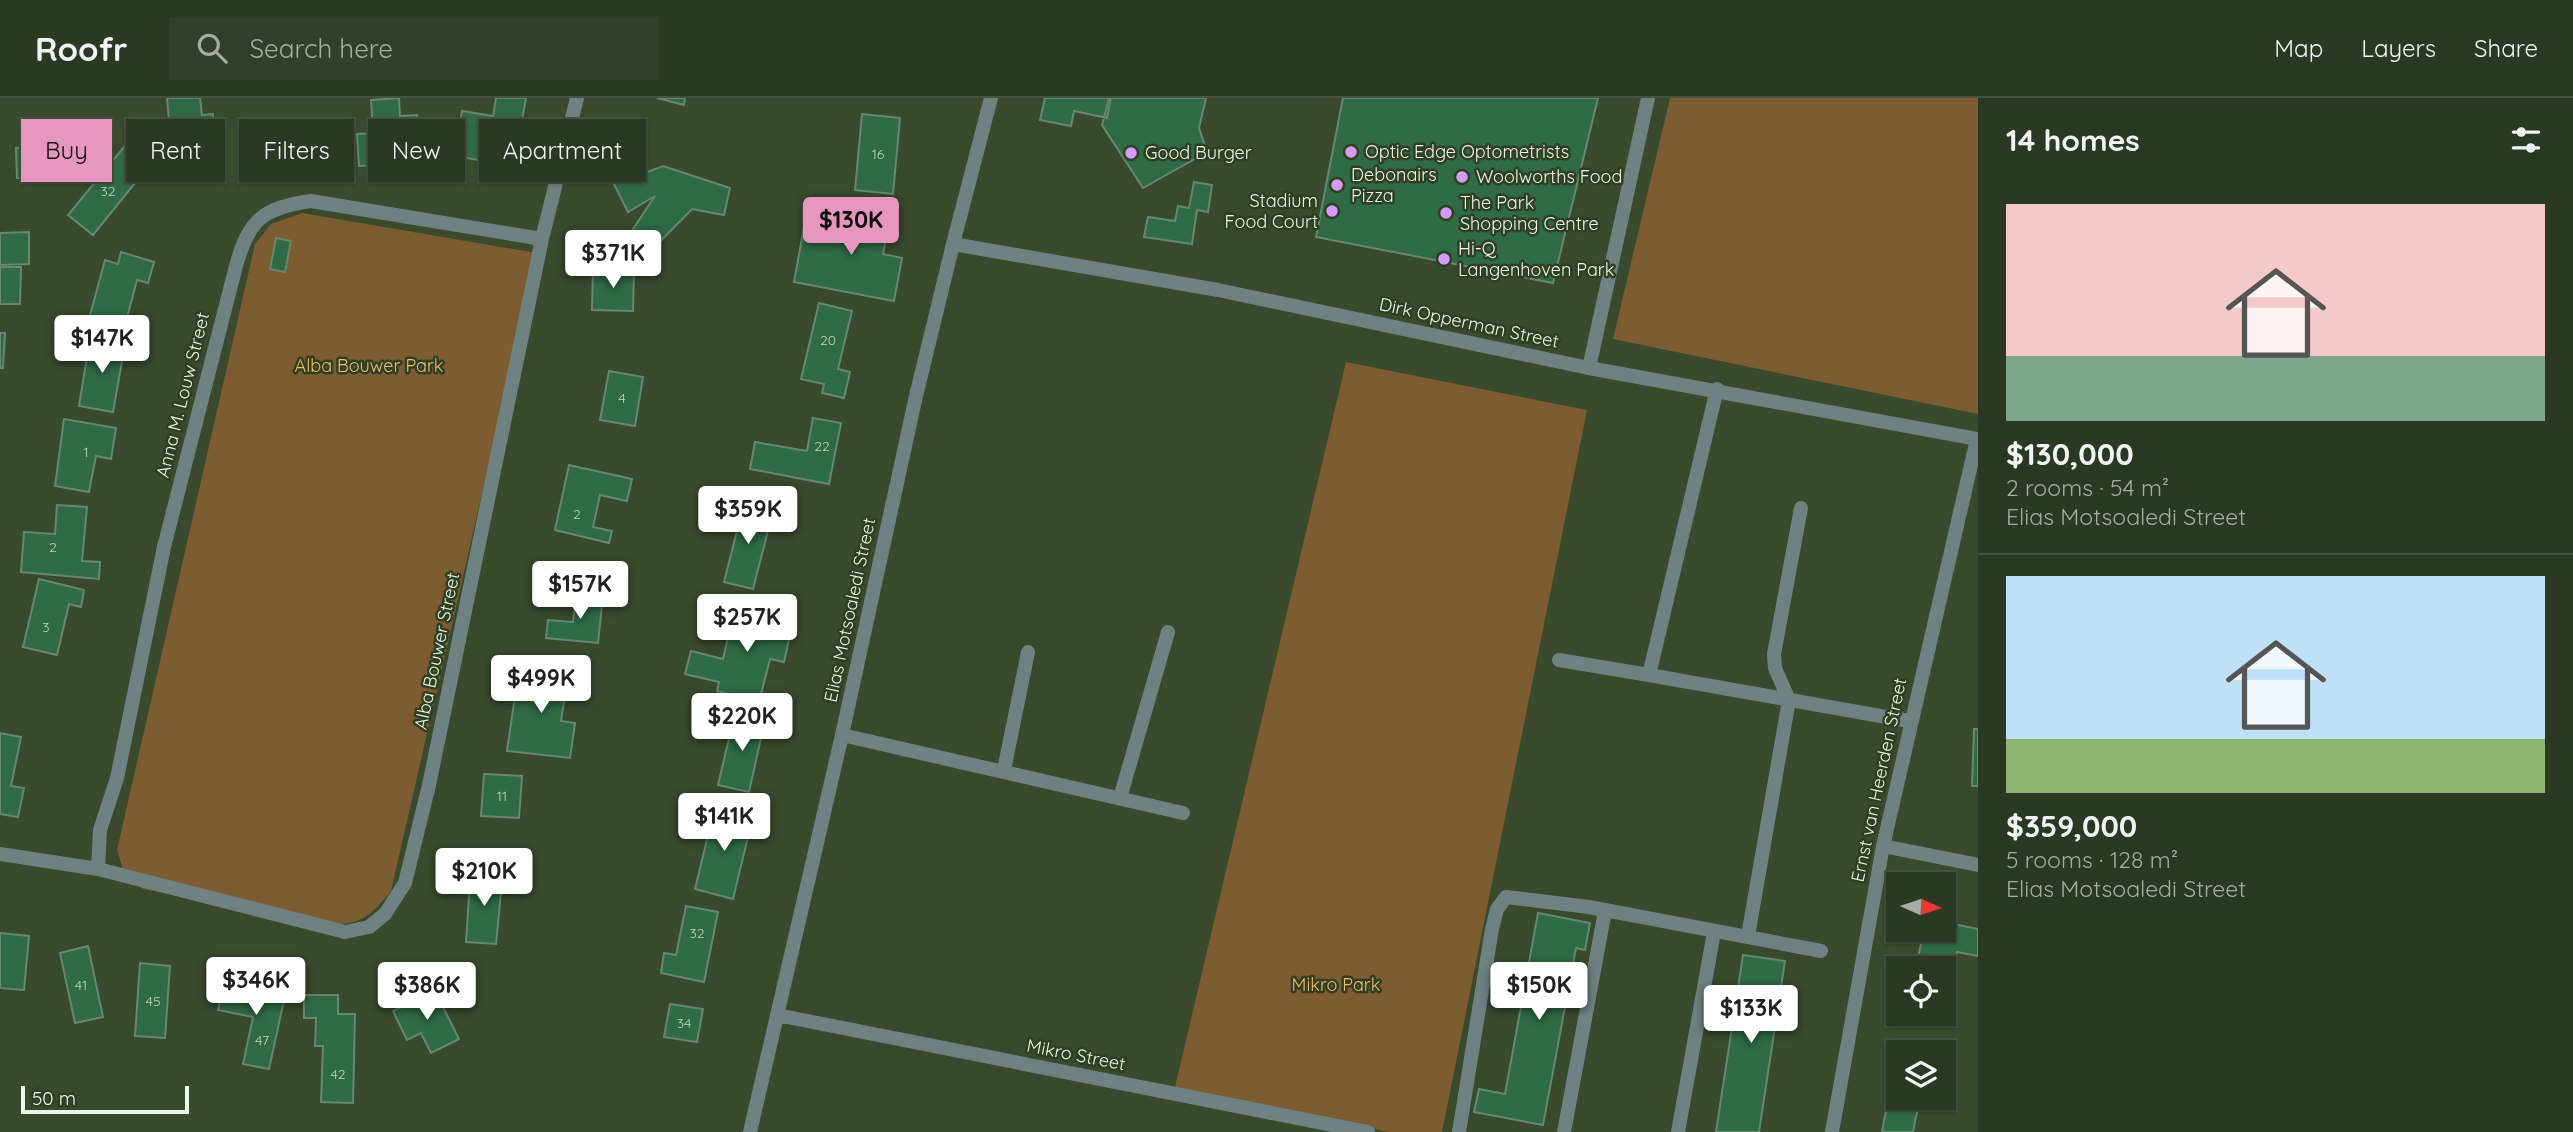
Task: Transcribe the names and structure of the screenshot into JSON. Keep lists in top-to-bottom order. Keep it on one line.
{"streets":{"street":["Dirk Opperman Street","Anna M. Louw Street","Elias Motsoaledi Street","Alba Bouwer Street","Ernst van Heerden Street","Mikro Street"]},"crossings":[["Dirk Opperman Street","Elias Motsoaledi Street"],["Dirk Opperman Street","Ernst van Heerden Street"],["Anna M. Louw Street","Alba Bouwer Street"],["Elias Motsoaledi Street","Mikro Street"]],"parks":["Alba Bouwer Park","Mikro Park"],"places":["Optic Edge Optometrists","Good Burger","Woolworths Food","Debonairs Pizza","Stadium Food Court","The Park Shopping Centre","Hi-Q Langenhoven Park"],"house_numbers":["16","32","20","4","22","1","2","2","3","11","32","41","45","34","47","42"],"scale_bar":"50 m","north":"right","page":{"header":"Roofr","search":"Search here","nav":["Map","Layers","Share"],"heading":"14 homes","chip":["Buy","Rent","Filters","New","Apartment"],"list":[{"name":"$130,000","note":"2 rooms · 54 m² · Elias Motsoaledi Street"},{"name":"$359,000","note":"5 rooms · 128 m² · Elias Motsoaledi Street"}],"price":["$130K","$371K","$147K","$359K","$157K","$257K","$499K","$220K","$141K","$210K","$346K","$386K","$150K","$133K"],"scale":"50 m"}}
